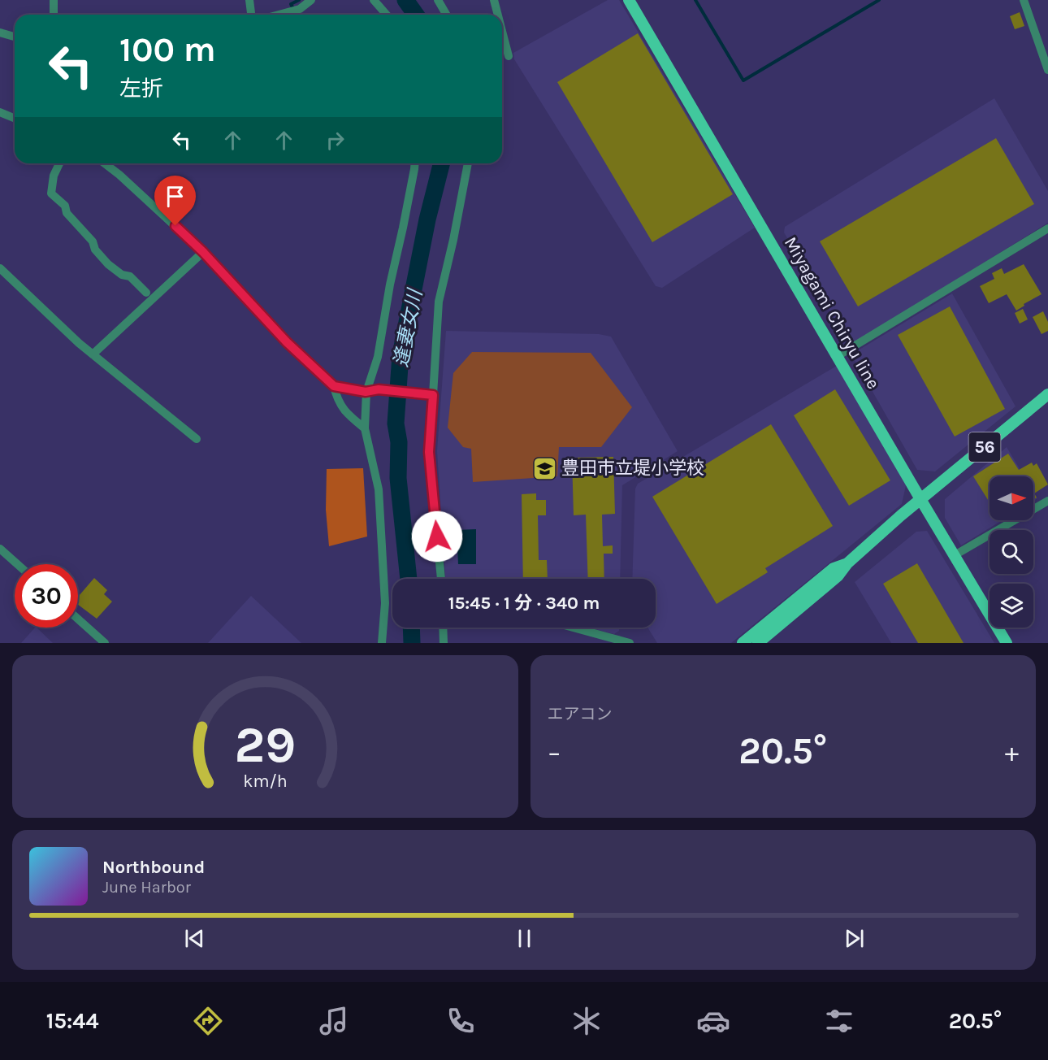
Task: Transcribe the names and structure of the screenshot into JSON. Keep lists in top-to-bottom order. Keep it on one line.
{"streets":{"main road":["Miyagami Chiryu line","56"]},"crossings":[["Miyagami Chiryu line","56"]],"water":["逢妻女川"],"places":{"school or university":["豊田市立堤小学校"]},"north":"right","page":{"turn":["100 m","左折"],"limit":"30","trip":"15:45 · 1 分 · 340 m","tile":"エアコン","heat":["−","20.5°","+"],"song":["Northbound","June Harbor"],"tabs":["15:44","20.5°"],"gauge":["29","km/h"]}}
